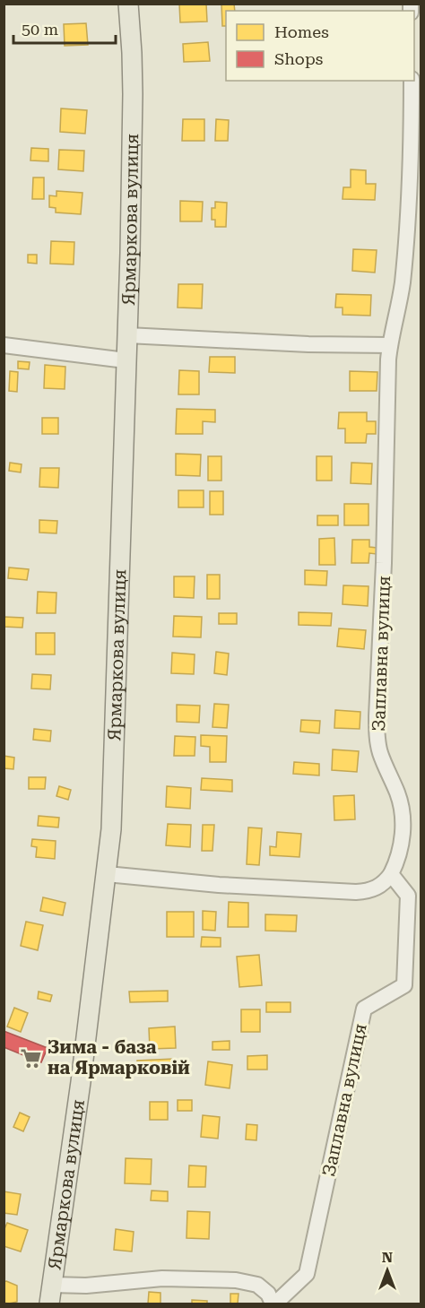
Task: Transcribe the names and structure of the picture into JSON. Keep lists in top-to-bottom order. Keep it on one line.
{"streets":{"main road":["Ярмаркова вулиця"],"street":["Заплавна вулиця"]},"places":{"supermarket":["Зима - база на Ярмарковій"]},"legend":["Homes","Shops"],"scale_bar":"50 m","north":"top"}
